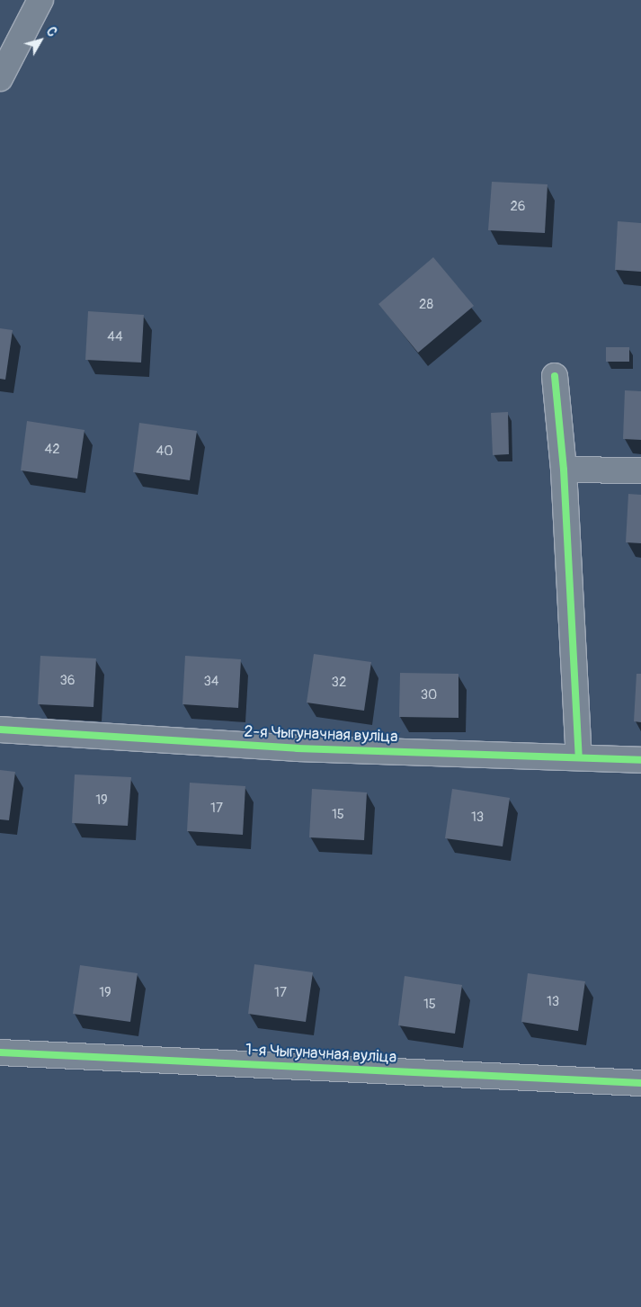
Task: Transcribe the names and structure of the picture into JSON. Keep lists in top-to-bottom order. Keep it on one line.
{"streets":{"street":["2-я Чыгуначная вуліца","1-я Чыгуначная вуліца"]},"house_numbers":["26","28","44","42","40","36","34","32","30","19","17","15","13","19","17","13","15"],"north":"top right"}
